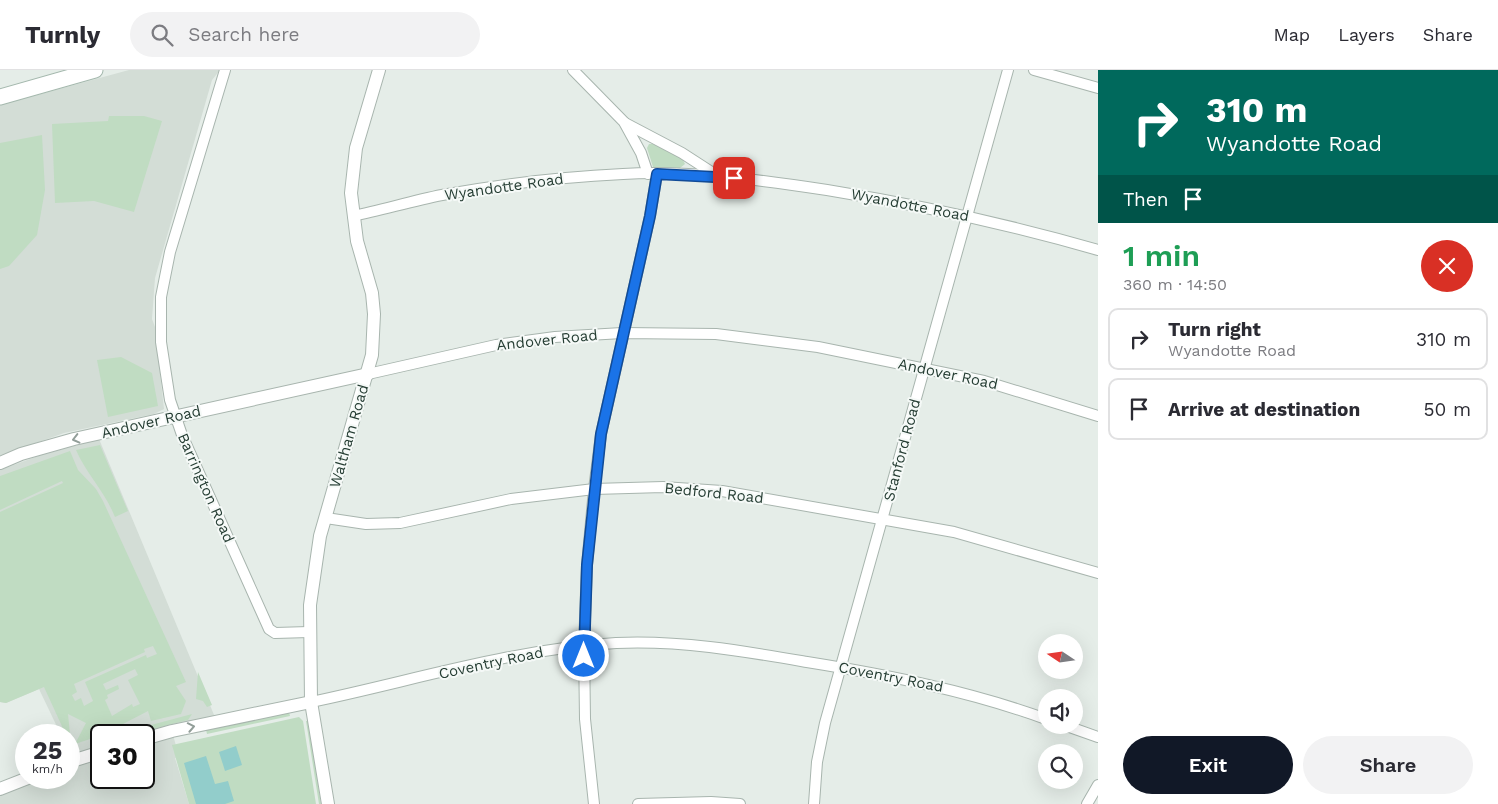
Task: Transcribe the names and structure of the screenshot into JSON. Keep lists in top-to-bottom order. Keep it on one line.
{"streets":{"street":["Wyandotte Road","Andover Road","Waltham Road","Stanford Road","Barrington Road","Bedford Road","Coventry Road"]},"crossings":[["Wyandotte Road","Waltham Road"],["Wyandotte Road","Stanford Road"],["Andover Road","Waltham Road"],["Andover Road","Stanford Road"],["Andover Road","Barrington Road"],["Waltham Road","Barrington Road"],["Waltham Road","Bedford Road"],["Waltham Road","Coventry Road"],["Stanford Road","Bedford Road"],["Stanford Road","Coventry Road"]],"north":"left","page":{"header":"Turnly","search":"Search here","nav":["Map","Layers","Share"],"turn":["310 m","Wyandotte Road"],"then":"Then","heading":["1 min","360 m · 14:50"],"list":[{"name":"Turn right","note":"Wyandotte Road","value":"310 m"},{"name":"Arrive at destination","value":"50 m"}],"speed":"25 km/h","limit":"30","buttons":["Exit","Share"]}}
